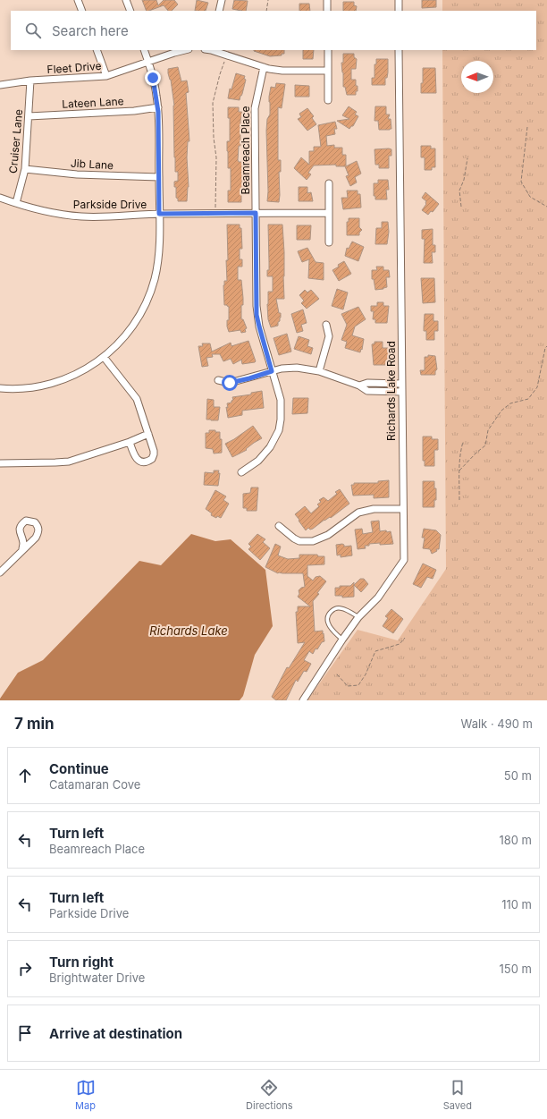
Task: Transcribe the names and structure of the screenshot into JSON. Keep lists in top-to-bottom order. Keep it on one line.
{"streets":{"street":["Fleet Drive","Lateen Lane","Cruiser Lane","Beamreach Place","Jib Lane","Parkside Drive","Richards Lake Road"]},"crossings":[["Fleet Drive","Cruiser Lane"],["Lateen Lane","Cruiser Lane"],["Cruiser Lane","Jib Lane"],["Cruiser Lane","Parkside Drive"],["Beamreach Place","Parkside Drive"]],"water":["Richards Lake"],"north":"left","page":{"search":"Search here","heading":["7 min","Walk · 490 m"],"list":[["Continue","Catamaran Cove","50 m"],["Turn left","Beamreach Place","180 m"],["Turn left","Parkside Drive","110 m"],["Turn right","Brightwater Drive","150 m"],"Arrive at destination"],"nav":["Map","Directions","Saved"]}}
